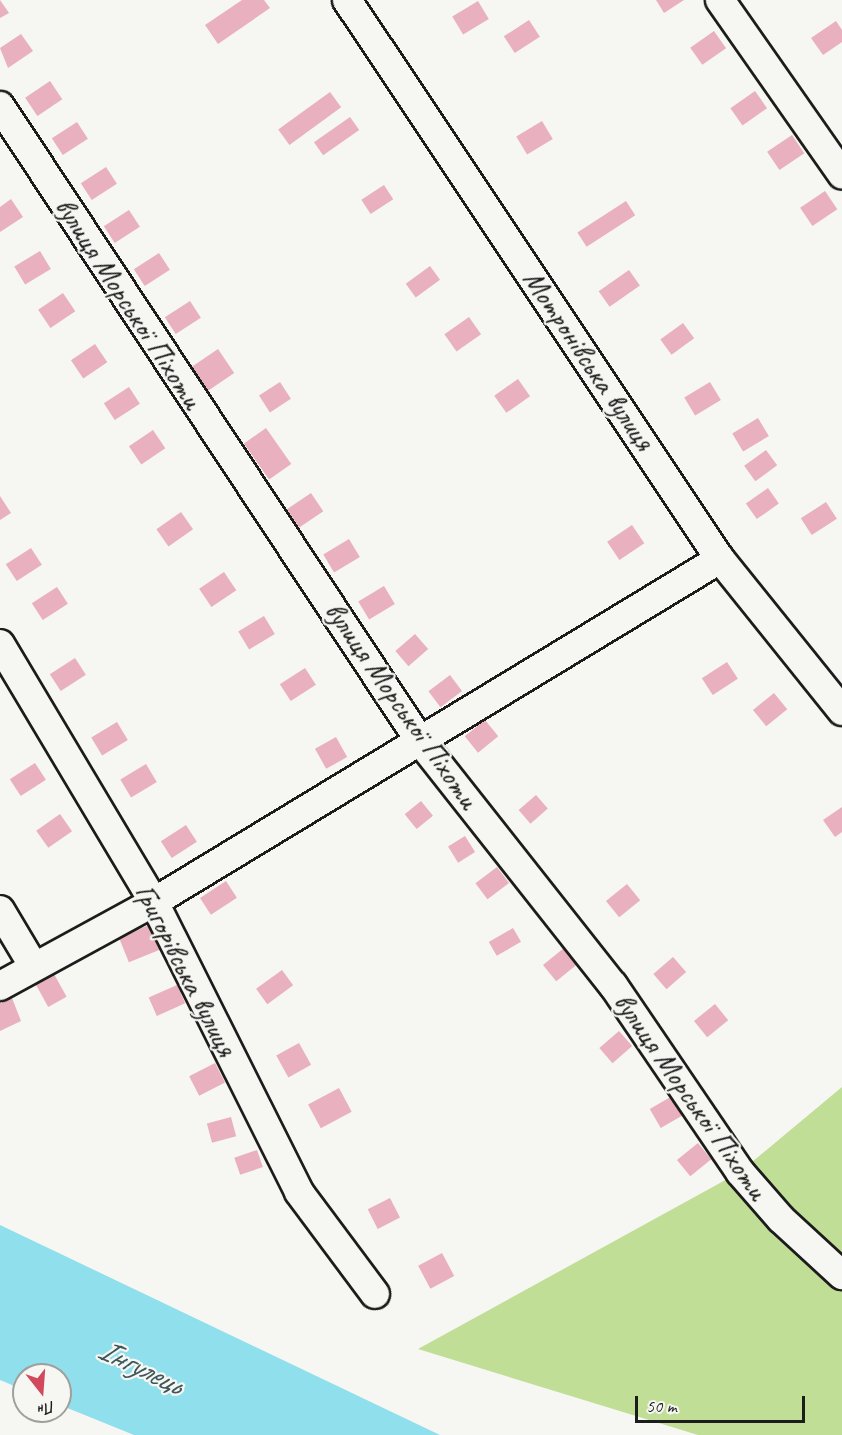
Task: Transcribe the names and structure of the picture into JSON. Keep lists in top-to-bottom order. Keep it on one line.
{"streets":{"street":["вулиця Морської Піхоти","Мотронівська вулиця","Григорівська вулиця"]},"water":["Інгулець"],"scale_bar":"50 m","north":"bottom"}
